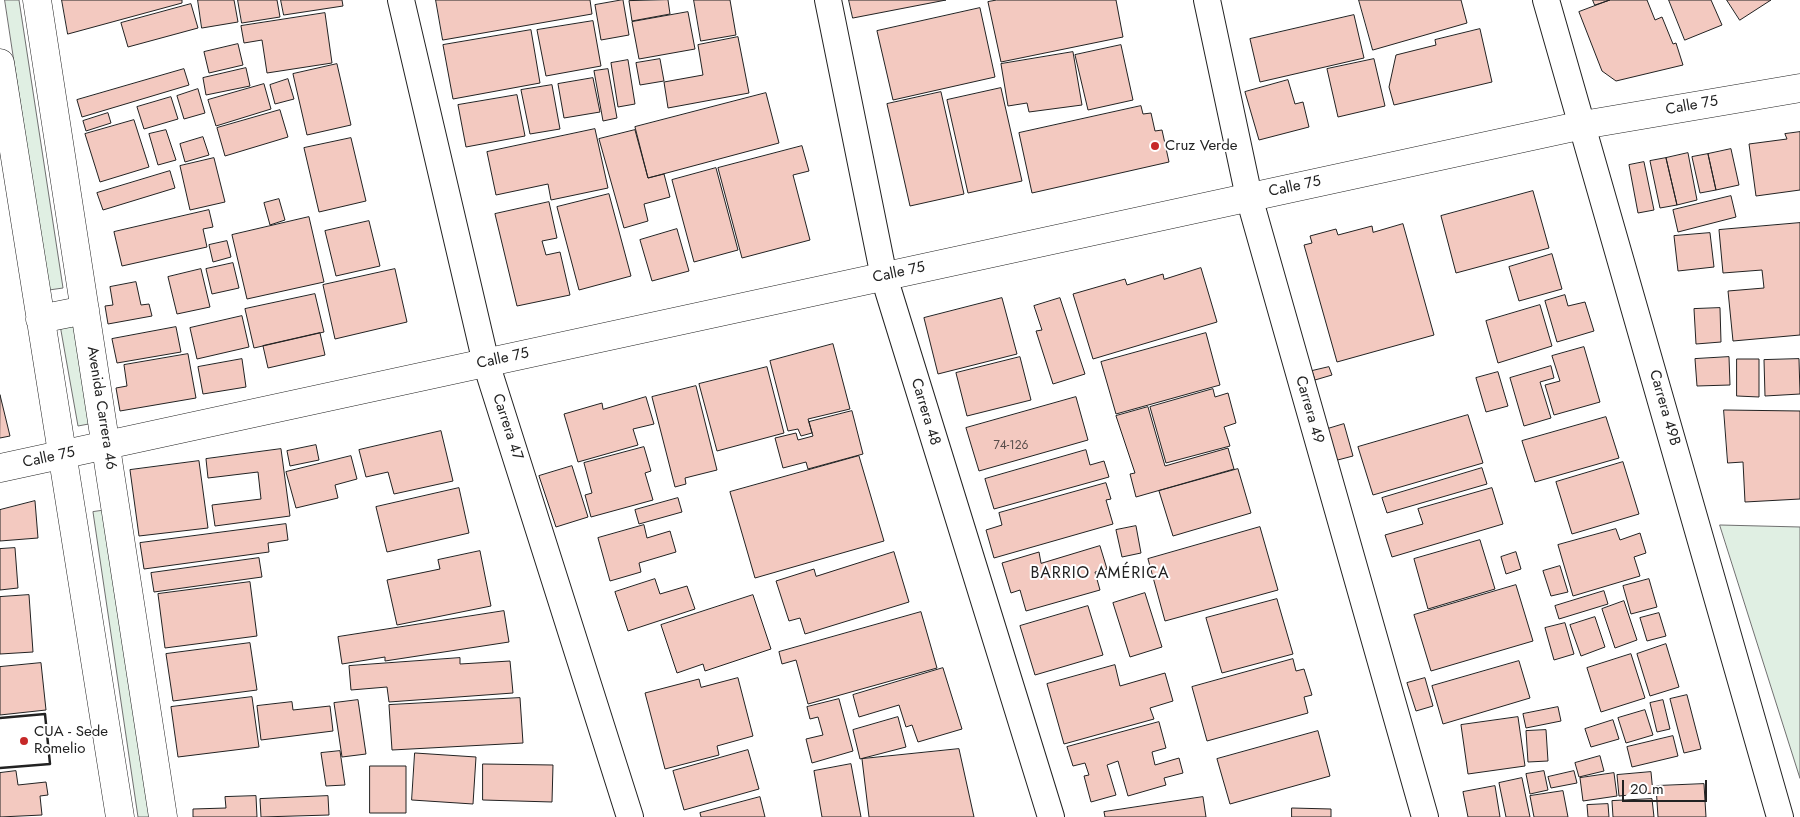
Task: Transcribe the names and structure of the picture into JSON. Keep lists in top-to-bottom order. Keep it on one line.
{"streets":{"street":["Calle 75","Avenida Carrera 46","Carrera 49B","Carrera 49","Carrera 48","Carrera 47"]},"crossings":[["Calle 75","Avenida Carrera 46"],["Calle 75","Carrera 49B"],["Calle 75","Carrera 49"],["Calle 75","Carrera 48"],["Calle 75","Carrera 47"]],"districts":["BARRIO AMÉRICA"],"places":["Cruz Verde","CUA - Sede Romelio"],"house_numbers":["74-126"],"scale_bar":"20 m"}
